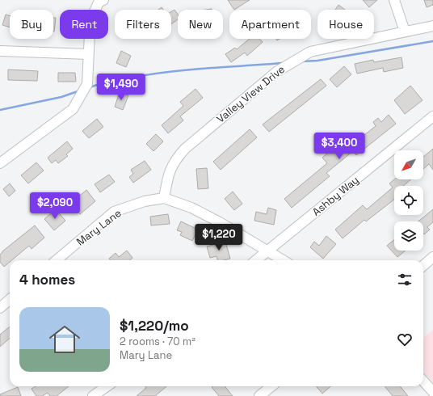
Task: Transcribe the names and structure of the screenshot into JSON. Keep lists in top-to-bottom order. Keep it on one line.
{"streets":{"street":["Valley View Drive","Ashby Way","Mary Lane"]},"crossings":[["Valley View Drive","Mary Lane"],["Ashby Way","Mary Lane"]],"north":"bottom left","page":{"chip":["Buy","Rent","Filters","New","Apartment","House"],"price":["$1,490","$3,400","$2,090","$1,220"],"heading":"4 homes","list":[{"name":"$1,220/mo","note":"2 rooms · 70 m² · Mary Lane"}]}}
